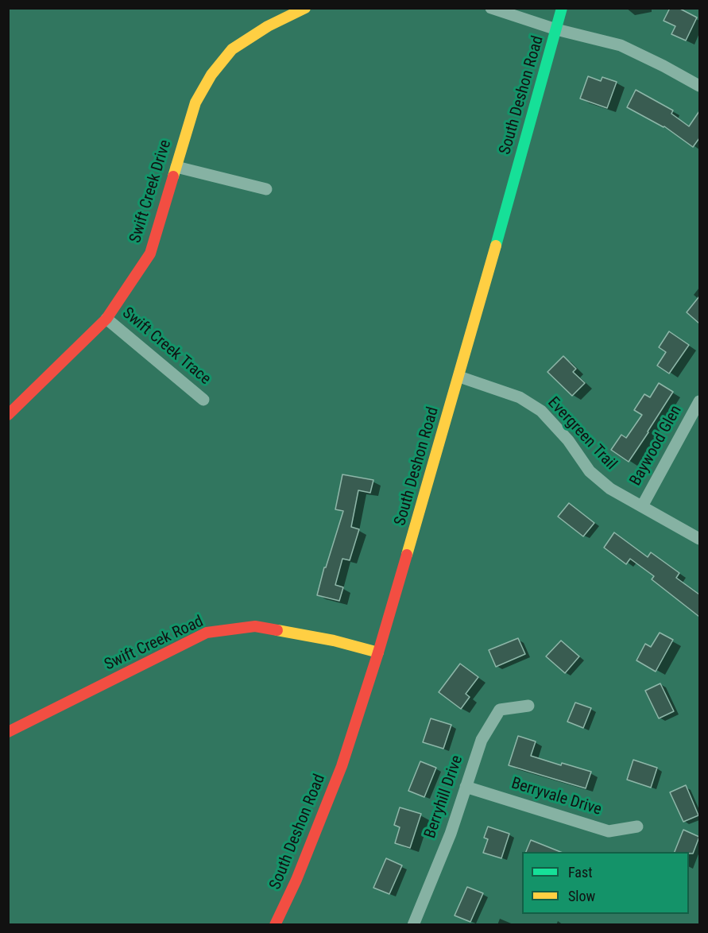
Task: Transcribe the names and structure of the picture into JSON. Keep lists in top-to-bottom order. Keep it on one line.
{"streets":{"street":["South Deshon Road","Swift Creek Drive","Swift Creek Trace","Evergreen Trail","Baywood Glen","Swift Creek Road","Berryhill Drive","Berryvale Drive"]},"crossings":[["South Deshon Road","Evergreen Trail"],["South Deshon Road","Swift Creek Road"],["Swift Creek Drive","Swift Creek Trace"],["Evergreen Trail","Baywood Glen"],["Berryhill Drive","Berryvale Drive"]],"legend":["Fast","Slow"]}
